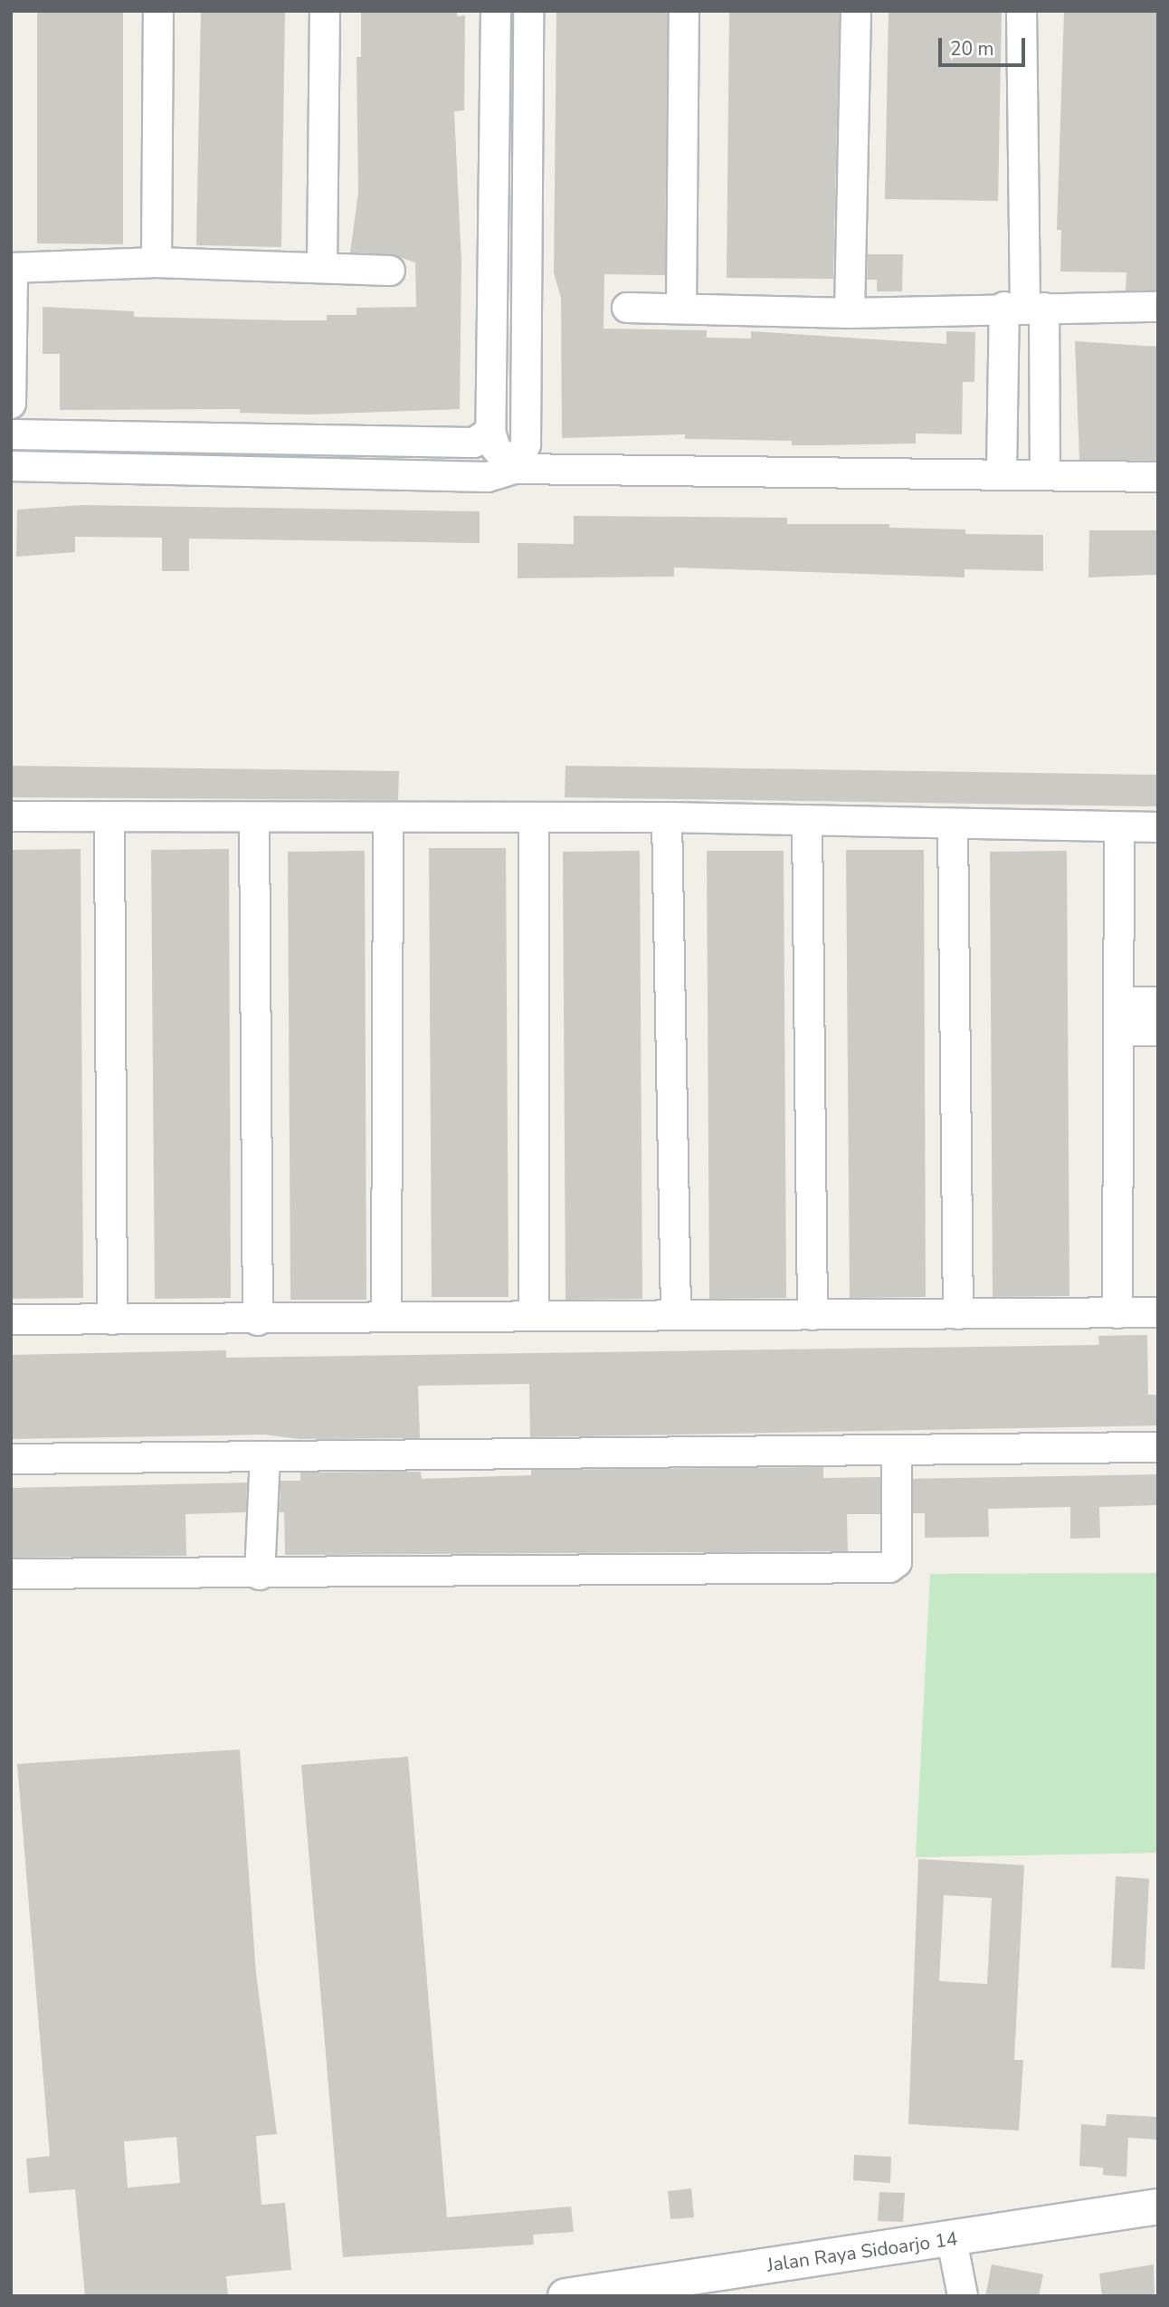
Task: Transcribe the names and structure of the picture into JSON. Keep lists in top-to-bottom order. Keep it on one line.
{"streets":{"main road":["Jalan Raya Sidoarjo 14"]},"scale_bar":"20 m"}
